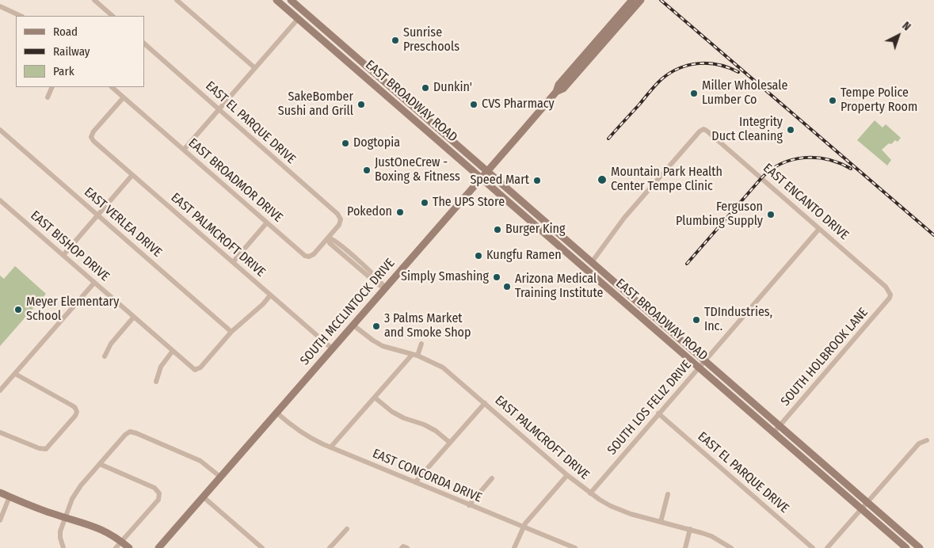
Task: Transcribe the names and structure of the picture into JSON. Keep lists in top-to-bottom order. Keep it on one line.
{"streets":{"main road":["EAST BROADWAY ROAD","SOUTH MCCLINTOCK DRIVE"],"street":["EAST EL PARQUE DRIVE","EAST BROADMOR DRIVE","EAST ENCANTO DRIVE","EAST VERLEA DRIVE","EAST PALMCROFT DRIVE","EAST BISHOP DRIVE","SOUTH HOLBROOK LANE","SOUTH LOS FELIZ DRIVE","EAST CONCORDA DRIVE"]},"crossings":[["EAST BROADWAY ROAD","EAST ENCANTO DRIVE"],["EAST BROADWAY ROAD","SOUTH MCCLINTOCK DRIVE"],["EAST BROADWAY ROAD","SOUTH HOLBROOK LANE"],["EAST BROADWAY ROAD","SOUTH LOS FELIZ DRIVE"],["EAST EL PARQUE DRIVE","EAST BROADMOR DRIVE"],["EAST EL PARQUE DRIVE","SOUTH LOS FELIZ DRIVE"],["EAST BROADMOR DRIVE","EAST PALMCROFT DRIVE"],["EAST ENCANTO DRIVE","SOUTH HOLBROOK LANE"],["EAST ENCANTO DRIVE","SOUTH LOS FELIZ DRIVE"],["EAST VERLEA DRIVE","EAST BISHOP DRIVE"],["EAST PALMCROFT DRIVE","SOUTH MCCLINTOCK DRIVE"],["EAST PALMCROFT DRIVE","SOUTH LOS FELIZ DRIVE"],["SOUTH MCCLINTOCK DRIVE","EAST CONCORDA DRIVE"]],"places":["Sunrise Preschools","Dunkin'","Miller Wholesale Lumber Co","Tempe Police Property Room","SakeBomber Sushi and Grill","CVS Pharmacy","Integrity Duct Cleaning","Dogtopia","JustOneCrew - Boxing & Fitness","Mountain Park Health Center Tempe Clinic","Speed Mart","The UPS Store","Pokedon","Ferguson Plumbing Supply","Burger King","Kungfu Ramen","Simply Smashing","Arizona Medical Training Institute","Meyer Elementary School","TDIndustries, Inc.","3 Palms Market and Smoke Shop"],"legend":["Road","Railway","Park"],"north":"top right"}
